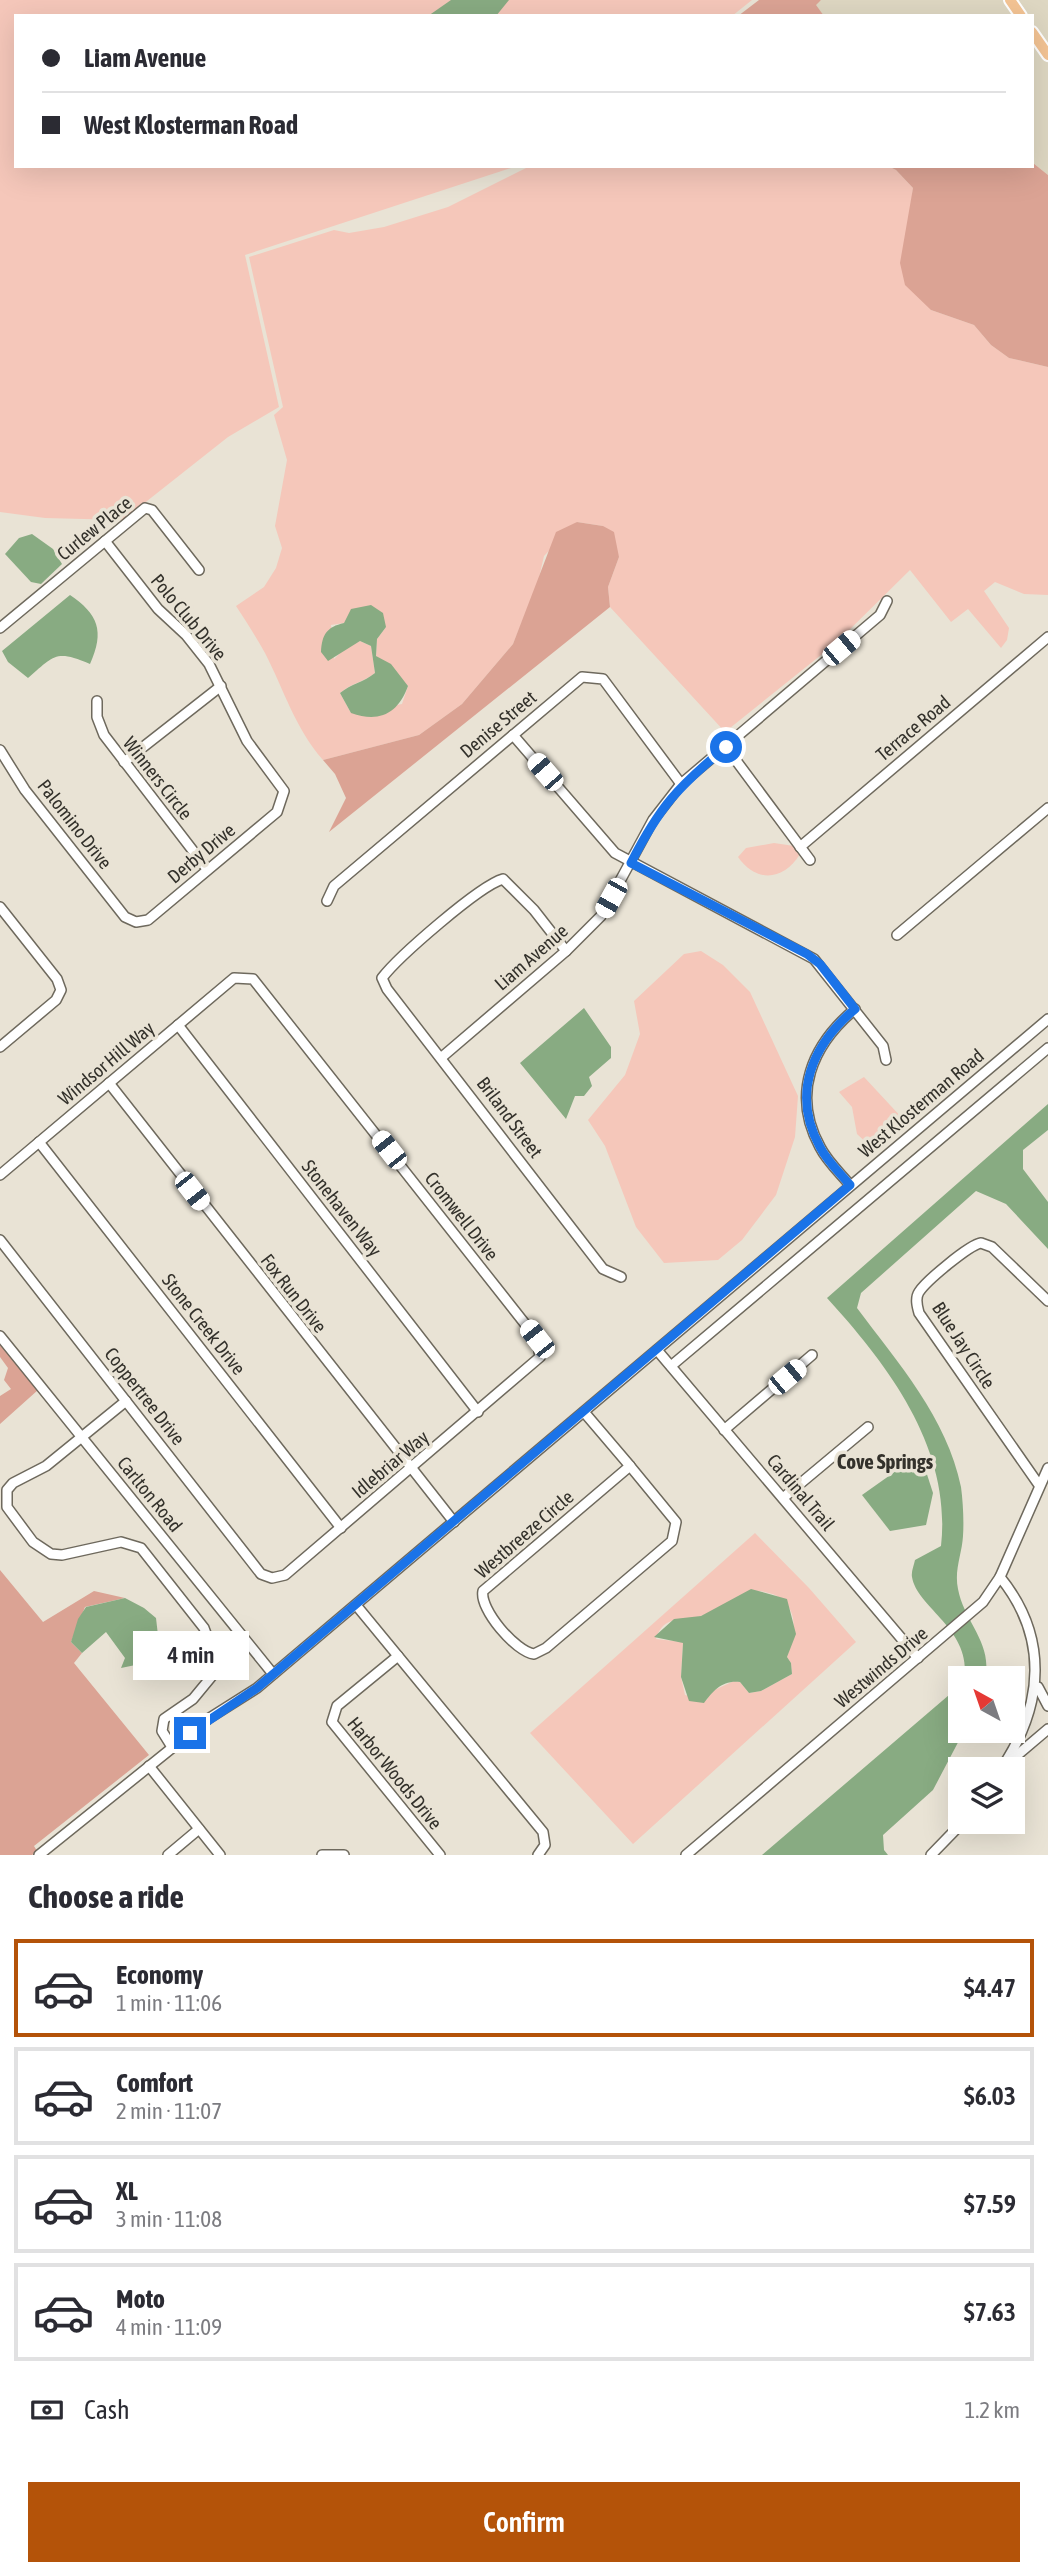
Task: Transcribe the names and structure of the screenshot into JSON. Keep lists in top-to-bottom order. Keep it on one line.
{"streets":{"street":["Curlew Place","Polo Club Drive","Denise Street","Terrace Road","Winners Circle","Palomino Drive","Derby Drive","Liam Avenue","Windsor Hill Way","West Klosterman Road","Briland Street","Stonehaven Way","Cromwell Drive","Fox Run Drive","Stone Creek Drive","Blue Jay Circle","Coppertree Drive","Idlebriar Way","Cardinal Trail","Carlton Road","Westbreeze Circle","Westwinds Drive","Harbor Woods Drive"]},"crossings":[["Curlew Place","Polo Club Drive"],["Polo Club Drive","Derby Drive"],["Denise Street","Liam Avenue"],["Winners Circle","Derby Drive"],["Palomino Drive","Derby Drive"],["Liam Avenue","Briland Street"],["Windsor Hill Way","Stonehaven Way"],["Windsor Hill Way","Cromwell Drive"],["Windsor Hill Way","Fox Run Drive"],["Windsor Hill Way","Stone Creek Drive"],["West Klosterman Road","Fox Run Drive"],["West Klosterman Road","Cardinal Trail"],["West Klosterman Road","Carlton Road"],["Stonehaven Way","Idlebriar Way"],["Cromwell Drive","Idlebriar Way"],["Fox Run Drive","Idlebriar Way"],["Stone Creek Drive","Idlebriar Way"],["Blue Jay Circle","Westwinds Drive"],["Coppertree Drive","Idlebriar Way"],["Cardinal Trail","Westwinds Drive"]],"districts":["Cove Springs"],"north":"top left","page":{"banner":["Liam Avenue","West Klosterman Road"],"bubble":"4 min","heading":"Choose a ride","list":[{"name":"Economy","note":"1 min · 11:06","value":"$4.47"},{"name":"Comfort","note":"2 min · 11:07","value":"$6.03"},{"name":"XL","note":"3 min · 11:08","value":"$7.59"},{"name":"Moto","note":"4 min · 11:09","value":"$7.63"}],"pay":["Cash","1.2 km"],"buttons":"Confirm"}}
